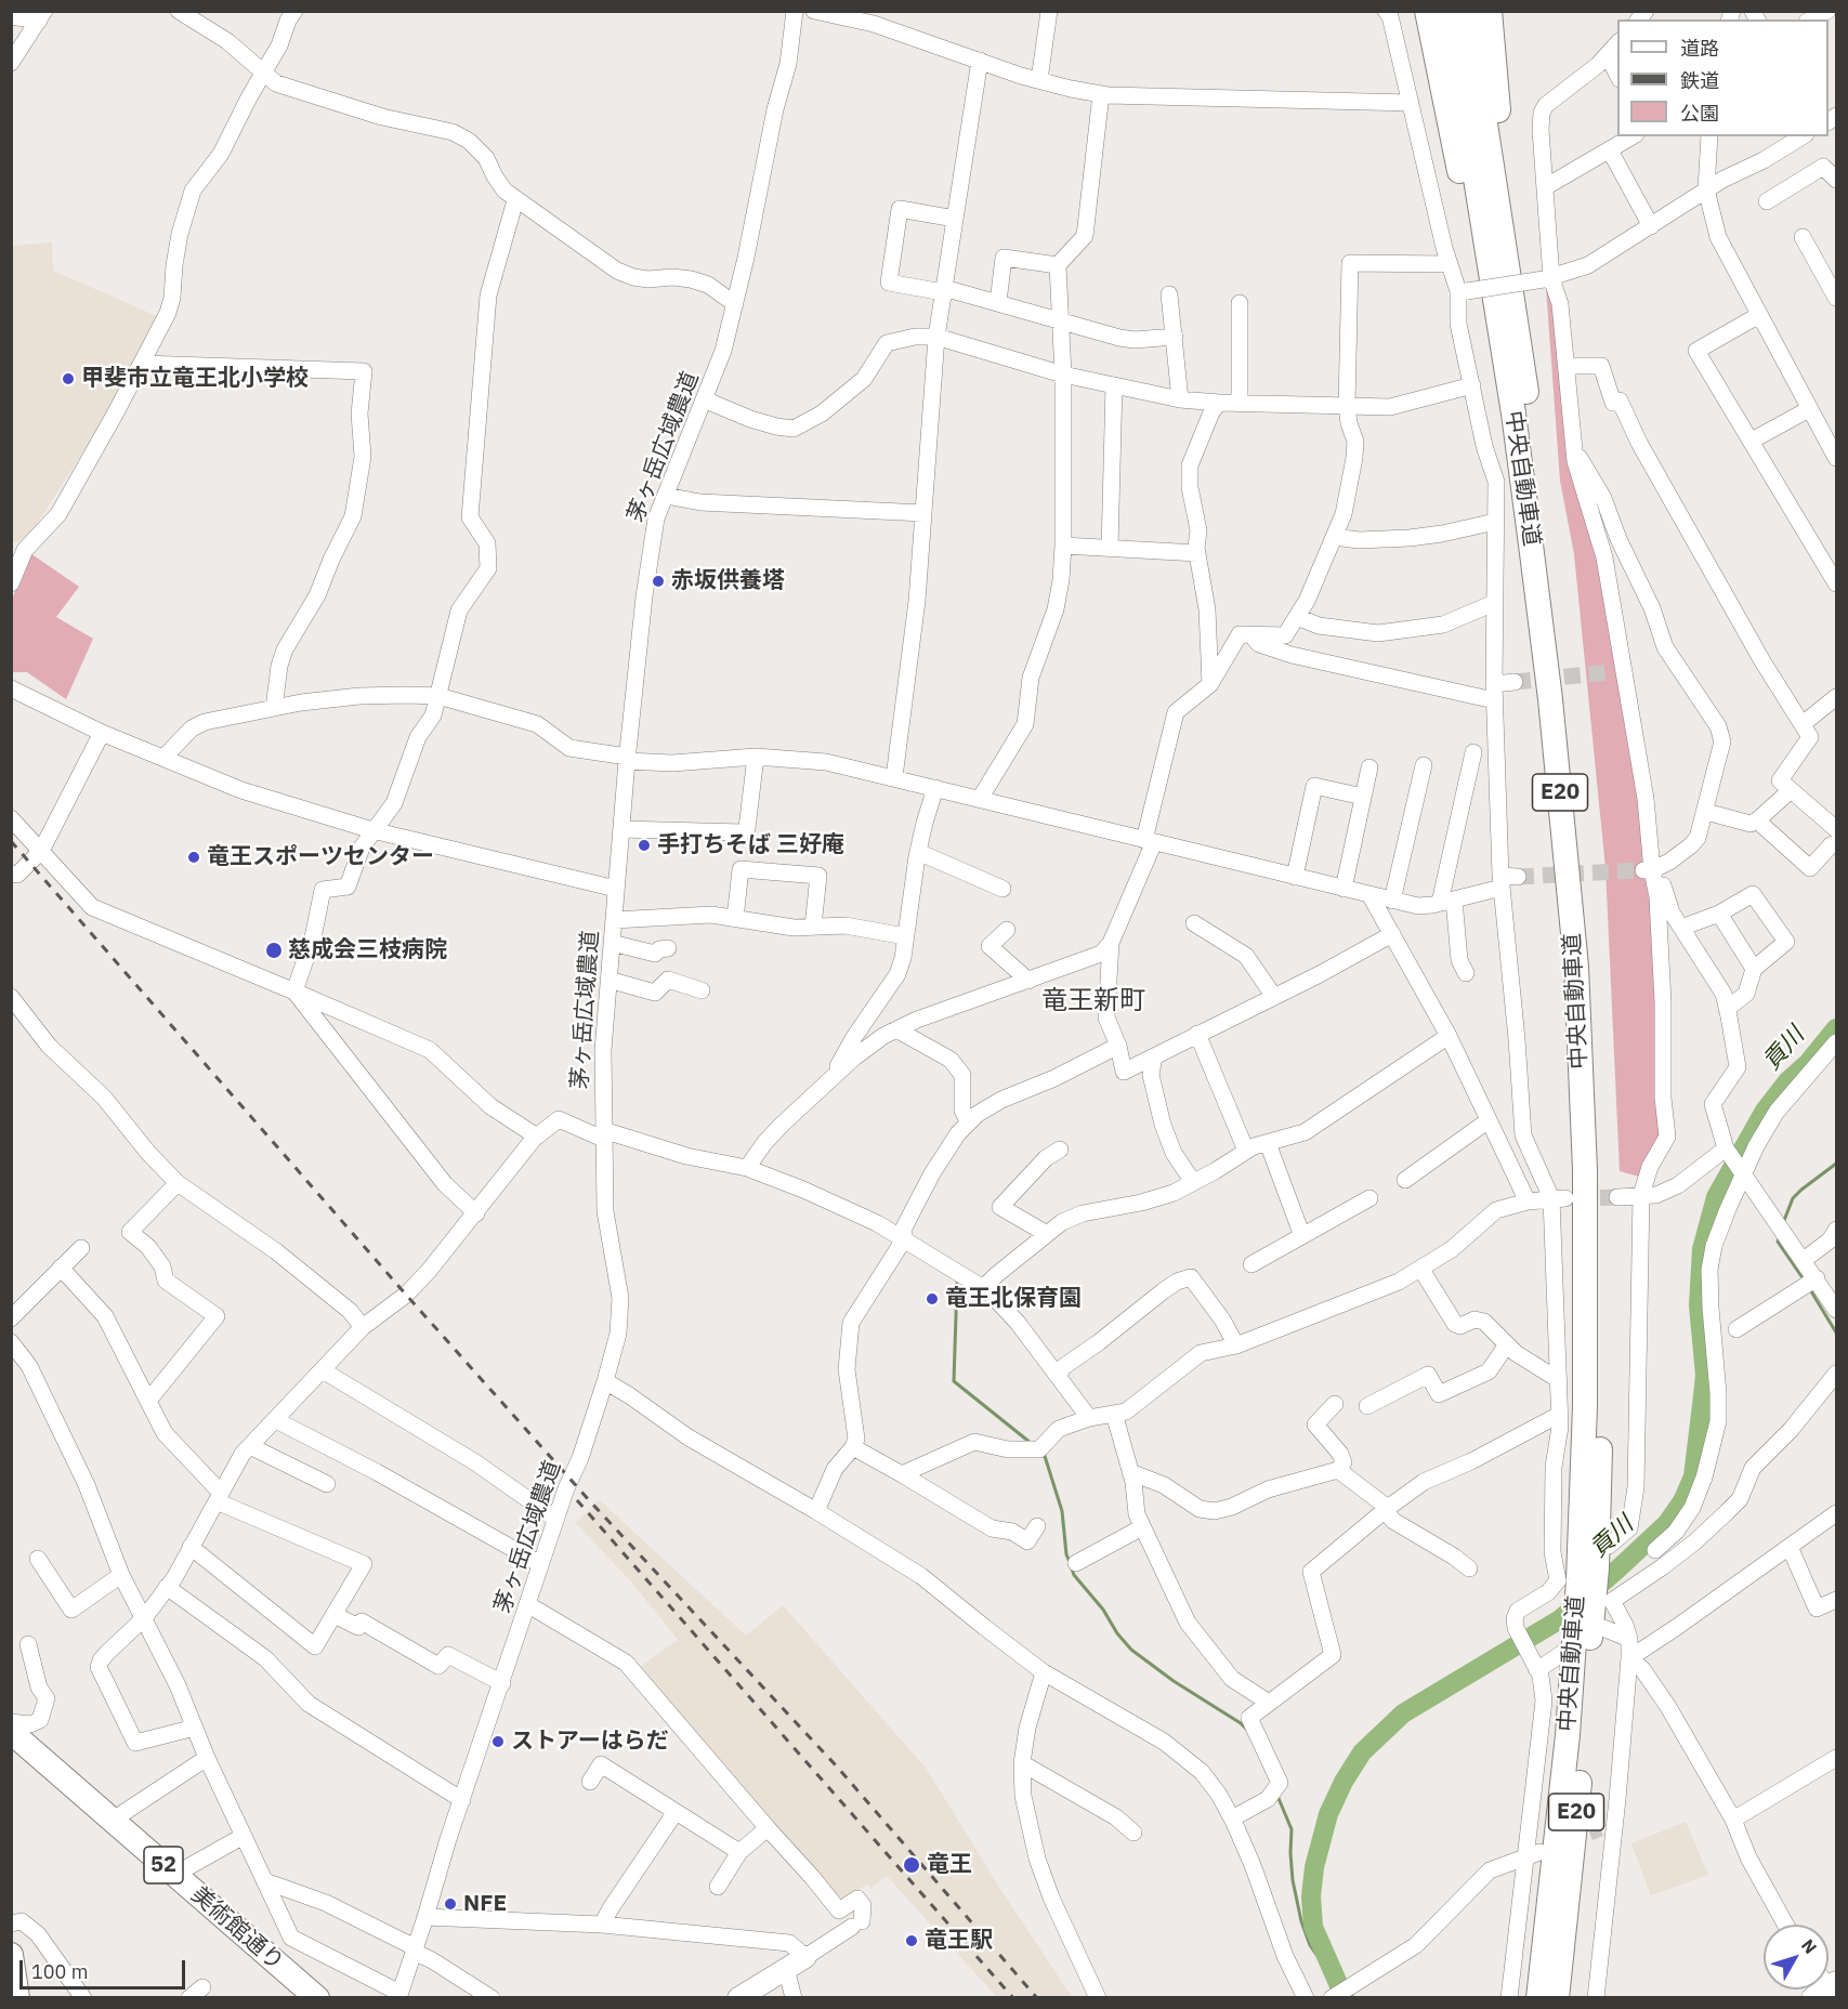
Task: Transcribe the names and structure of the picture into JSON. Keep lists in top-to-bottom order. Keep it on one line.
{"streets":{"highway":["中央自動車道","E20","52","美術館通り"],"street":["茅ヶ岳広域農道"]},"districts":["竜王新町"],"water":["貢川"],"places":["甲斐市立竜王北小学校","赤坂供養塔","手打ちそば 三好庵","竜王スポーツセンター","慈成会三枝病院","竜王北保育園","ストアーはらだ","竜王","NFE","竜王駅"],"legend":["道路","鉄道","公園"],"scale_bar":"100 m","north":"top right"}
